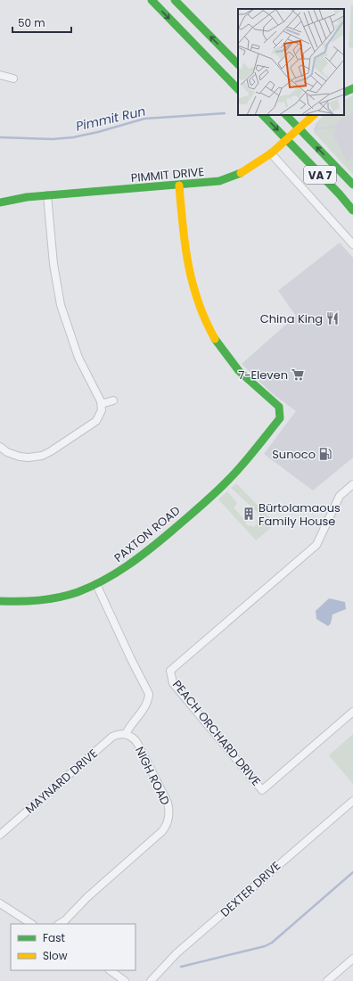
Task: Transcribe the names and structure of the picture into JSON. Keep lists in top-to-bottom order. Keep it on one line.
{"streets":{"street":["PIMMIT DRIVE","VA 7","PAXTON ROAD","PEACH ORCHARD DRIVE","NIGH ROAD","MAYNARD DRIVE","DEXTER DRIVE"]},"crossings":[["PIMMIT DRIVE","VA 7"],["PIMMIT DRIVE","PAXTON ROAD"],["PAXTON ROAD","NIGH ROAD"],["NIGH ROAD","MAYNARD DRIVE"]],"water":["Pimmit Run"],"places":{"restaurant":["China King"],"supermarket":["7-Eleven"],"fuel station":["Sunoco"],"building":["Bürtolamaous Family House"]},"legend":["Fast","Slow"],"scale_bar":"50 m"}
